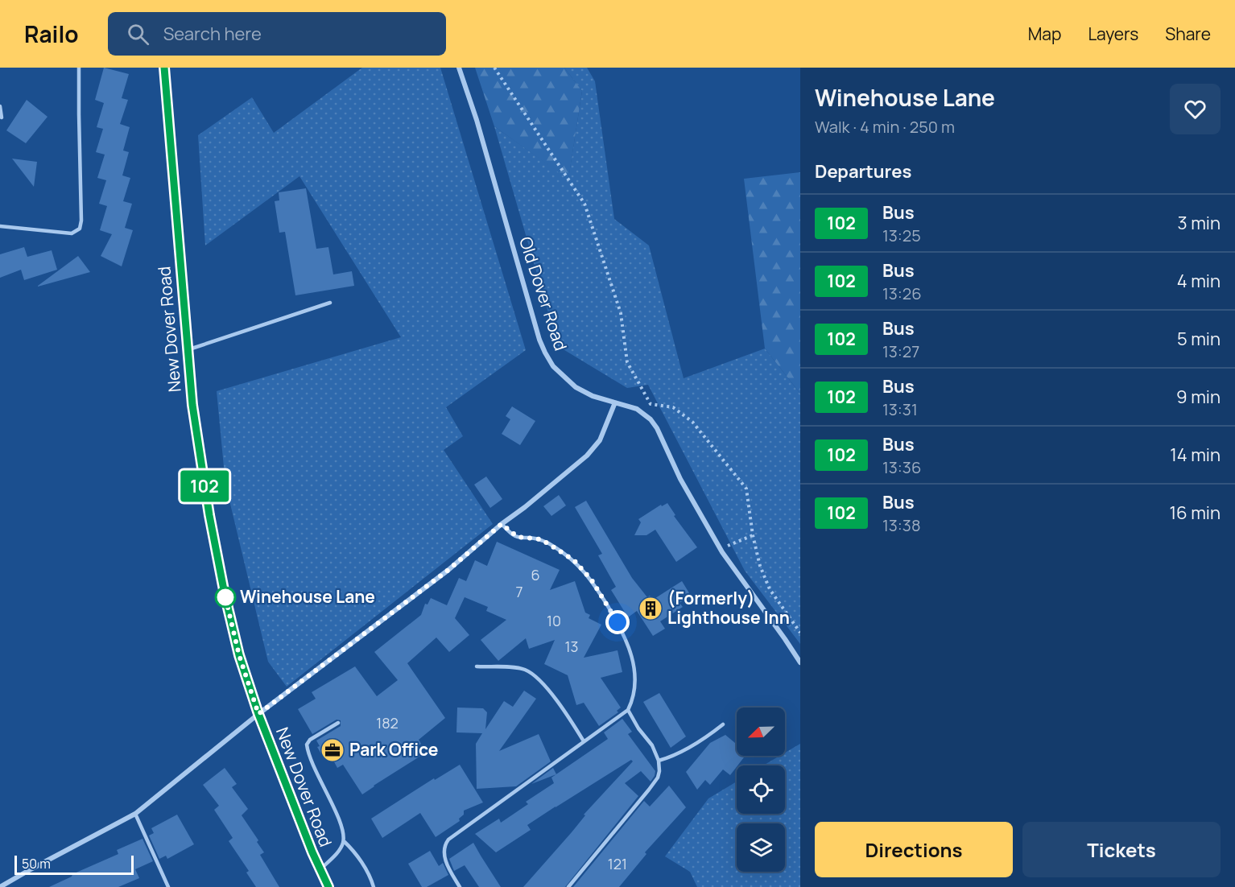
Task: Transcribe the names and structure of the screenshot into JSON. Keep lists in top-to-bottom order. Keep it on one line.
{"streets":{"main road":["New Dover Road"],"street":["Old Dover Road"]},"places":{"other":["Winehouse Lane"],"building":["(Formerly) Lighthouse Inn"],"office":["Park Office"]},"lines":["bus line 102"],"house_numbers":["6","7","10","13","182","121"],"scale_bar":"50 m","north":"bottom left","page":{"header":"Railo","search":"Search here","nav":["Map","Layers","Share"],"on_map":"102","heading":[["Winehouse Lane","Walk · 4 min · 250 m"],"Departures"],"list":[{"mark":"102","name":"Bus","note":"13:25","value":"3 min"},{"mark":"102","name":"Bus","note":"13:26","value":"4 min"},{"mark":"102","name":"Bus","note":"13:27","value":"5 min"},{"mark":"102","name":"Bus","note":"13:31","value":"9 min"},{"mark":"102","name":"Bus","note":"13:36","value":"14 min"},{"mark":"102","name":"Bus","note":"13:38","value":"16 min"}],"buttons":["Directions","Tickets"],"scale":"50 m"}}
